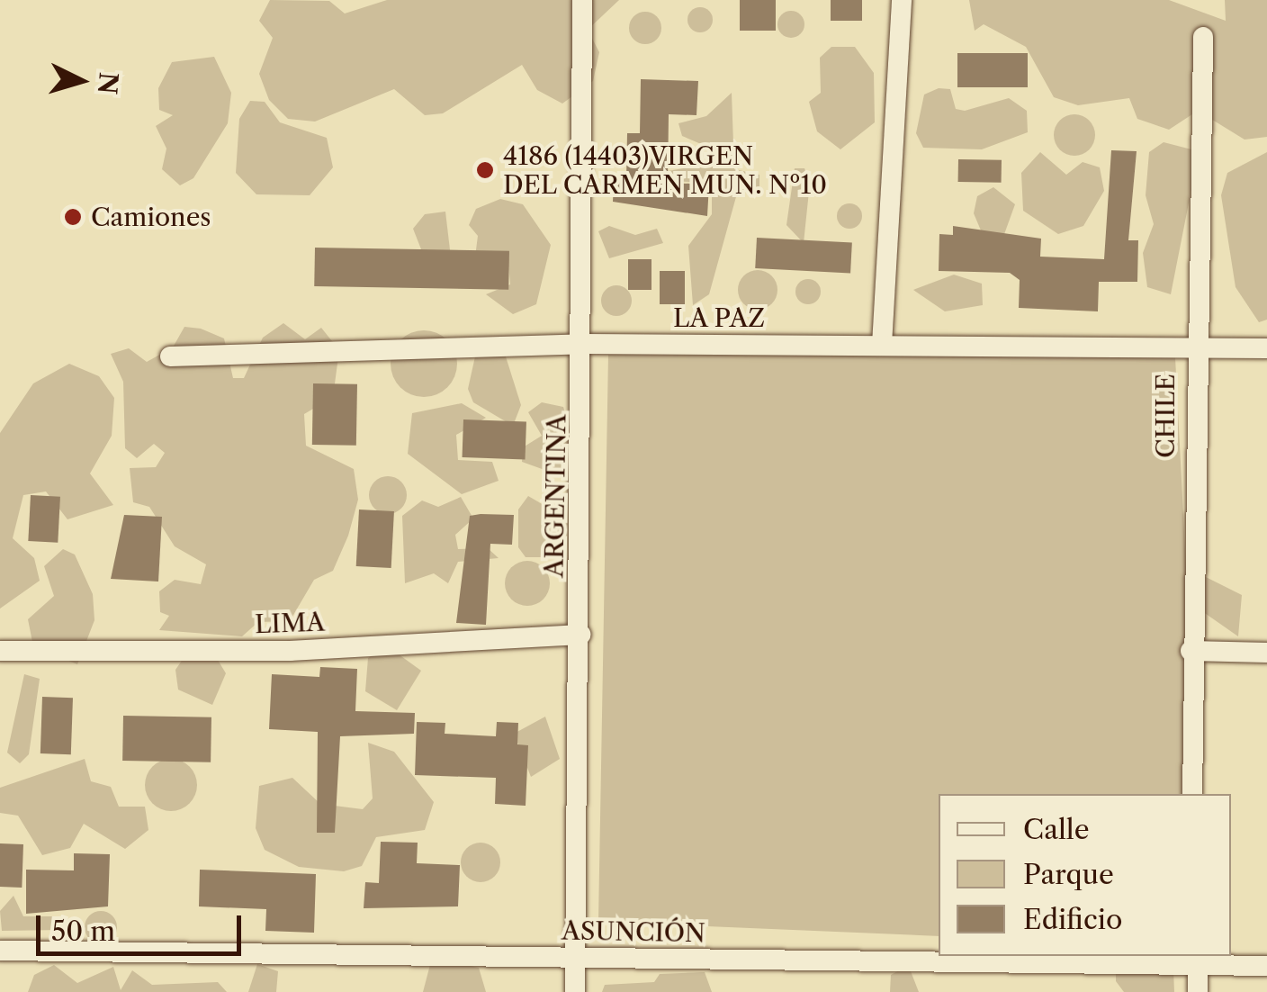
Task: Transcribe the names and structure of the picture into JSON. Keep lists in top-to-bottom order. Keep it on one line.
{"streets":{"street":["LA PAZ","CHILE","ARGENTINA","LIMA","ASUNCIÓN"]},"crossings":[["LA PAZ","CHILE"],["LA PAZ","ARGENTINA"],["ARGENTINA","LIMA"],["ARGENTINA","ASUNCIÓN"]],"places":["4186 (14403)VIRGEN DEL CARMEN MUN. Nº10","Camiones"],"legend":["Calle","Parque","Edificio"],"scale_bar":"50 m","north":"right"}
